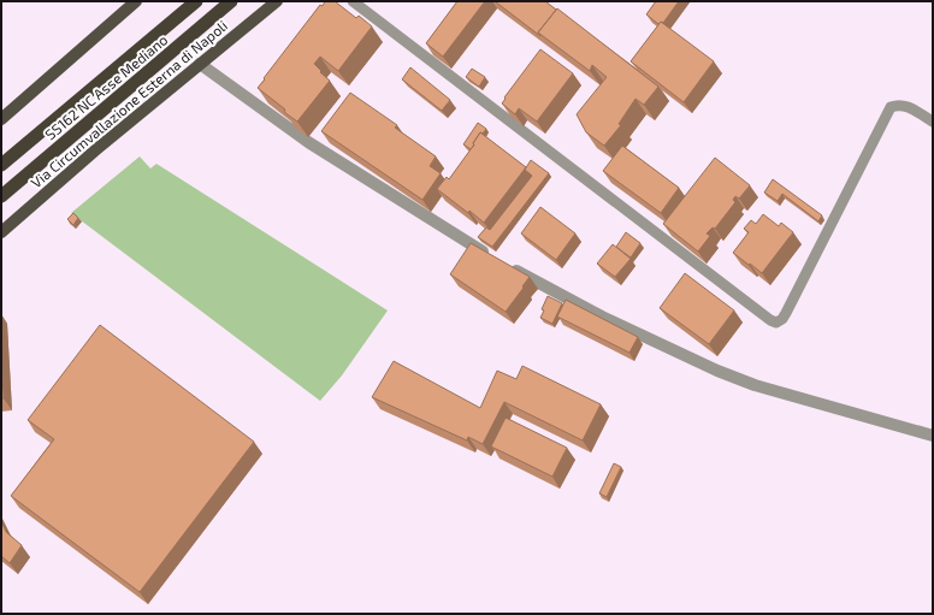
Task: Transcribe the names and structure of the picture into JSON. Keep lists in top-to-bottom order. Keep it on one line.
{"streets":{"highway":["SS162 NC Asse Mediano"],"main road":["Via Circumvallazione Esterna di Napoli"]}}
